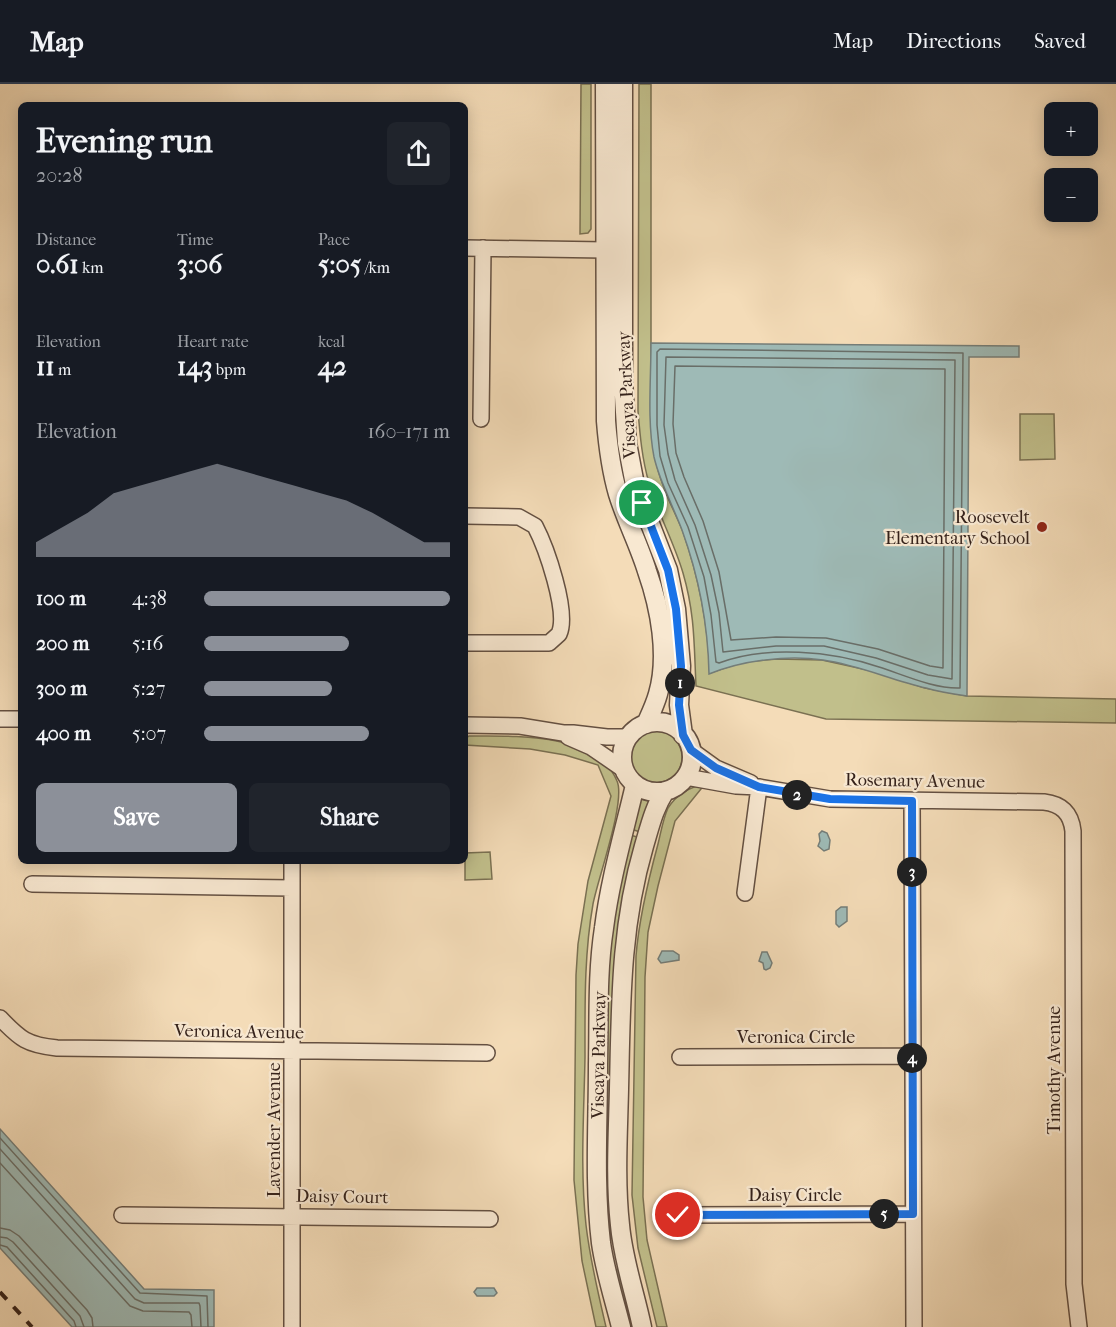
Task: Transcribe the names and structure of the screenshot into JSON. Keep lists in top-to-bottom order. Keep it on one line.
{"streets":{"street":["Viscaya Parkway","Rosemary Avenue","Veronica Avenue","Veronica Circle","Timothy Avenue","Lavender Avenue","Daisy Circle","Daisy Court"]},"crossings":[["Viscaya Parkway","Rosemary Avenue"],["Rosemary Avenue","Timothy Avenue"],["Veronica Avenue","Lavender Avenue"],["Lavender Avenue","Daisy Court"]],"places":["Roosevelt Elementary School"],"page":{"header":"Map","nav":["Map","Directions","Saved"],"map_buttons":["+","−"],"heading":["Evening run","20:28"],"stats":[["Distance","0.61 km"],["Time","3:06"],["Pace","5:05 /km"],["Elevation","11 m"],["Heart rate","143 bpm"],["kcal","42"]],"chart":["Elevation","160–171 m"],"list":[{"name":"100 m","note":"4:38"},{"name":"200 m","note":"5:16"},{"name":"300 m","note":"5:27"},{"name":"400 m","note":"5:07"}],"pins":["1","2","3","4","5"],"buttons":["Save","Share"]}}
